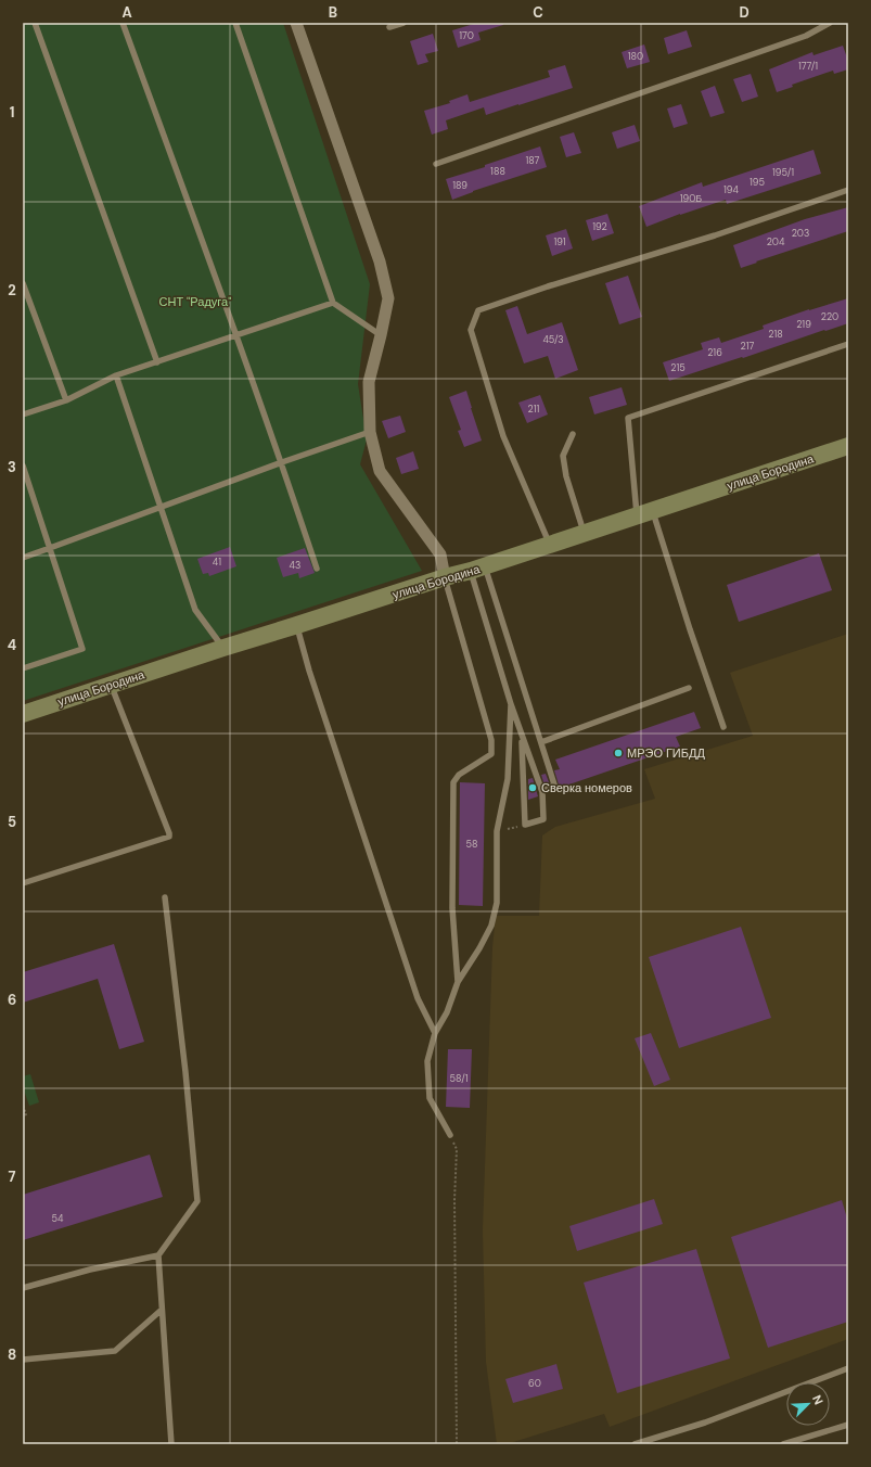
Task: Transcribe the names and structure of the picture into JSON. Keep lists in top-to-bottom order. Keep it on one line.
{"streets":{"main road":["улица Бородина"]},"parks":["СНТ \"Радуга\""],"places":["МРЭО ГИБДД","Сверка номеров"],"house_numbers":["170","180","177/1","187","188","195/1","195","189","194","190Б","192","203","191","204","220","219","218","45/3","217","216","215","211","41","43","58","58/1","54","60"],"north":"top right","grid":{"columns":["A","B","C","D"],"rows":["1","2","3","4","5","6","7","8"]}}
